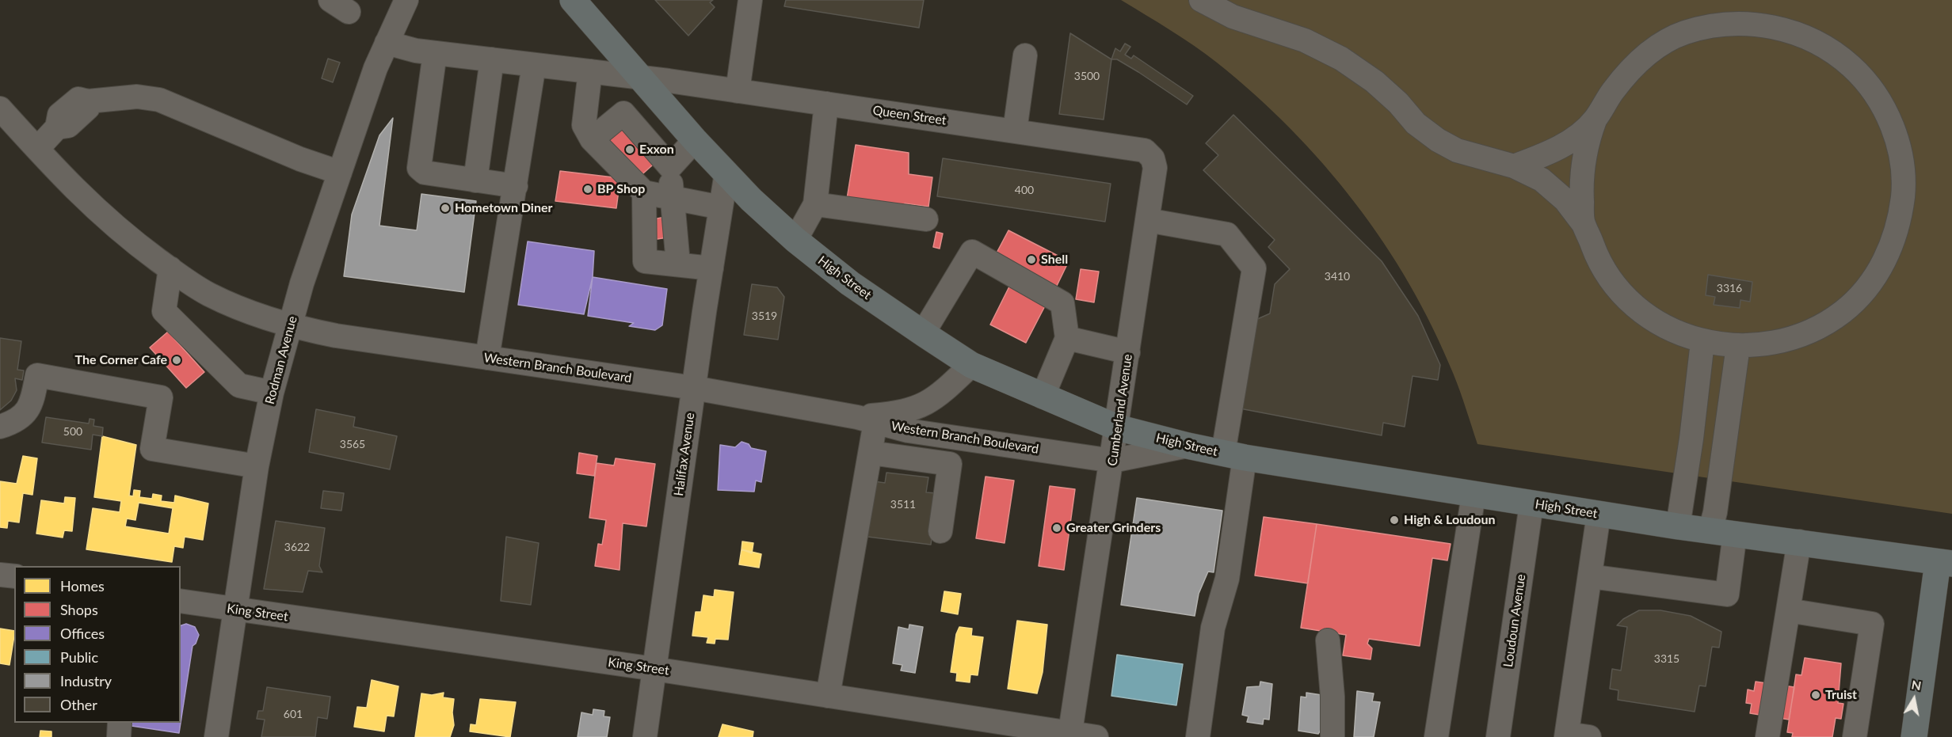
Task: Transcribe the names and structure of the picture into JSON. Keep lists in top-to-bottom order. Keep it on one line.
{"streets":{"main road":["High Street"],"street":["Queen Street","Rodman Avenue","Western Branch Boulevard","Cumberland Avenue","Halifax Avenue","King Street","Loudoun Avenue"]},"crossings":[["Queen Street","High Street"],["Queen Street","Rodman Avenue"],["Queen Street","Cumberland Avenue"],["High Street","Western Branch Boulevard"],["High Street","Cumberland Avenue"],["High Street","Halifax Avenue"],["High Street","Loudoun Avenue"],["Rodman Avenue","Western Branch Boulevard"],["Rodman Avenue","King Street"],["Western Branch Boulevard","Cumberland Avenue"],["Western Branch Boulevard","Halifax Avenue"],["Cumberland Avenue","King Street"],["Halifax Avenue","King Street"]],"places":["Exxon","BP Shop","Hometown Diner","Shell","The Corner Cafe","High & Loudoun","Greater Grinders","Truist"],"house_numbers":["3500","400","3410","3316","3519","500","3565","3511","3622","3315","601"],"legend":["Homes","Shops","Offices","Public","Industry","Other"],"north":"top"}
